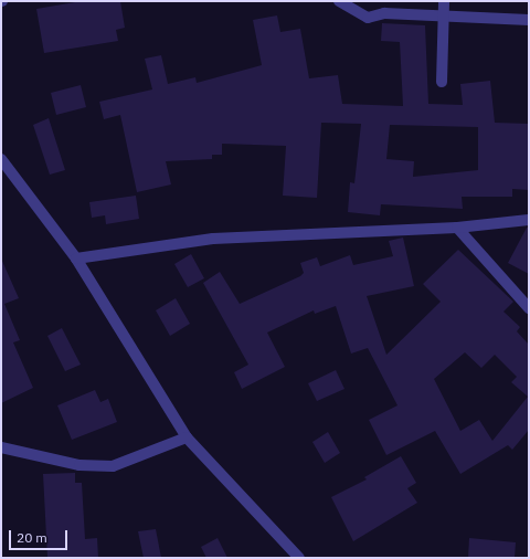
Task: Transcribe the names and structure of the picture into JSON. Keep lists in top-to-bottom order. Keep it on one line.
{"scale_bar":"20 m"}
